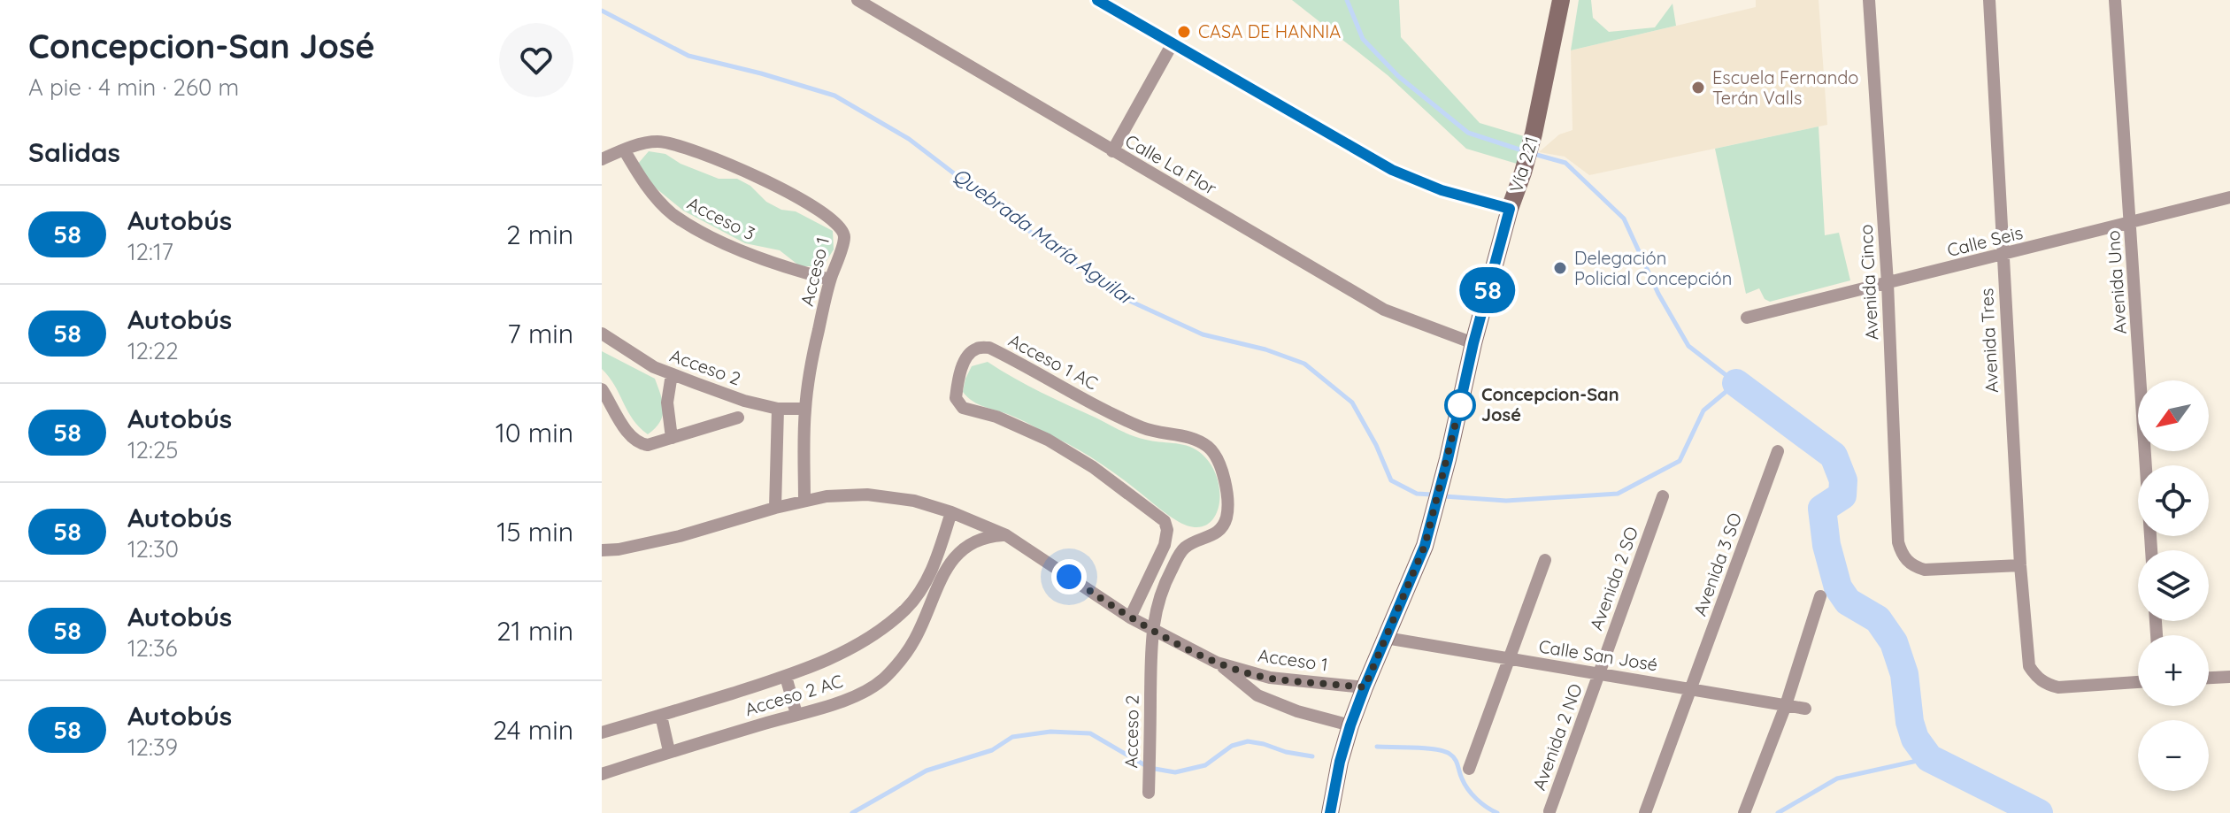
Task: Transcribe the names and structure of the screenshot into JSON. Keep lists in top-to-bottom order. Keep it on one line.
{"streets":{"main road":["Vía 221"],"street":["Calle La Flor","Acceso 3","Calle Seis","Acceso 1","Avenida Cinco","Avenida Uno","Avenida Tres","Acceso 1 AC","Acceso 2","Avenida 3 SO","Avenida 2 SO","Calle San José","Acceso 2 AC","Avenida 2 NO"]},"crossings":[["Calle La Flor","Vía 221"],["Vía 221","Acceso 1"],["Vía 221","Calle San José"],["Acceso 3","Acceso 1"],["Calle Seis","Avenida Cinco"],["Calle Seis","Avenida Uno"],["Calle Seis","Avenida Tres"],["Acceso 1","Acceso 1 AC"],["Acceso 1","Acceso 2"],["Acceso 1","Acceso 2 AC"],["Avenida Cinco","Avenida Tres"],["Acceso 1 AC","Acceso 2"],["Avenida 3 SO","Calle San José"],["Avenida 2 SO","Calle San José"],["Avenida 2 SO","Avenida 2 NO"],["Calle San José","Avenida 2 NO"]],"water":["Quebrada María Aguilar"],"places":["CASA DE HANNIA","Escuela Fernando Terán Valls","Delegación Policial Concepción","Concepcion-San José"],"lines":["bus line 58"],"north":"bottom left","page":{"heading":[["Concepcion-San José","A pie · 4 min · 260 m"],"Salidas"],"on_map":"58","list":[{"mark":"58","name":"Autobús","note":"12:17","value":"2 min"},{"mark":"58","name":"Autobús","note":"12:22","value":"7 min"},{"mark":"58","name":"Autobús","note":"12:25","value":"10 min"},{"mark":"58","name":"Autobús","note":"12:30","value":"15 min"},{"mark":"58","name":"Autobús","note":"12:36","value":"21 min"},{"mark":"58","name":"Autobús","note":"12:39","value":"24 min"}],"map_buttons":["+","−"]}}
